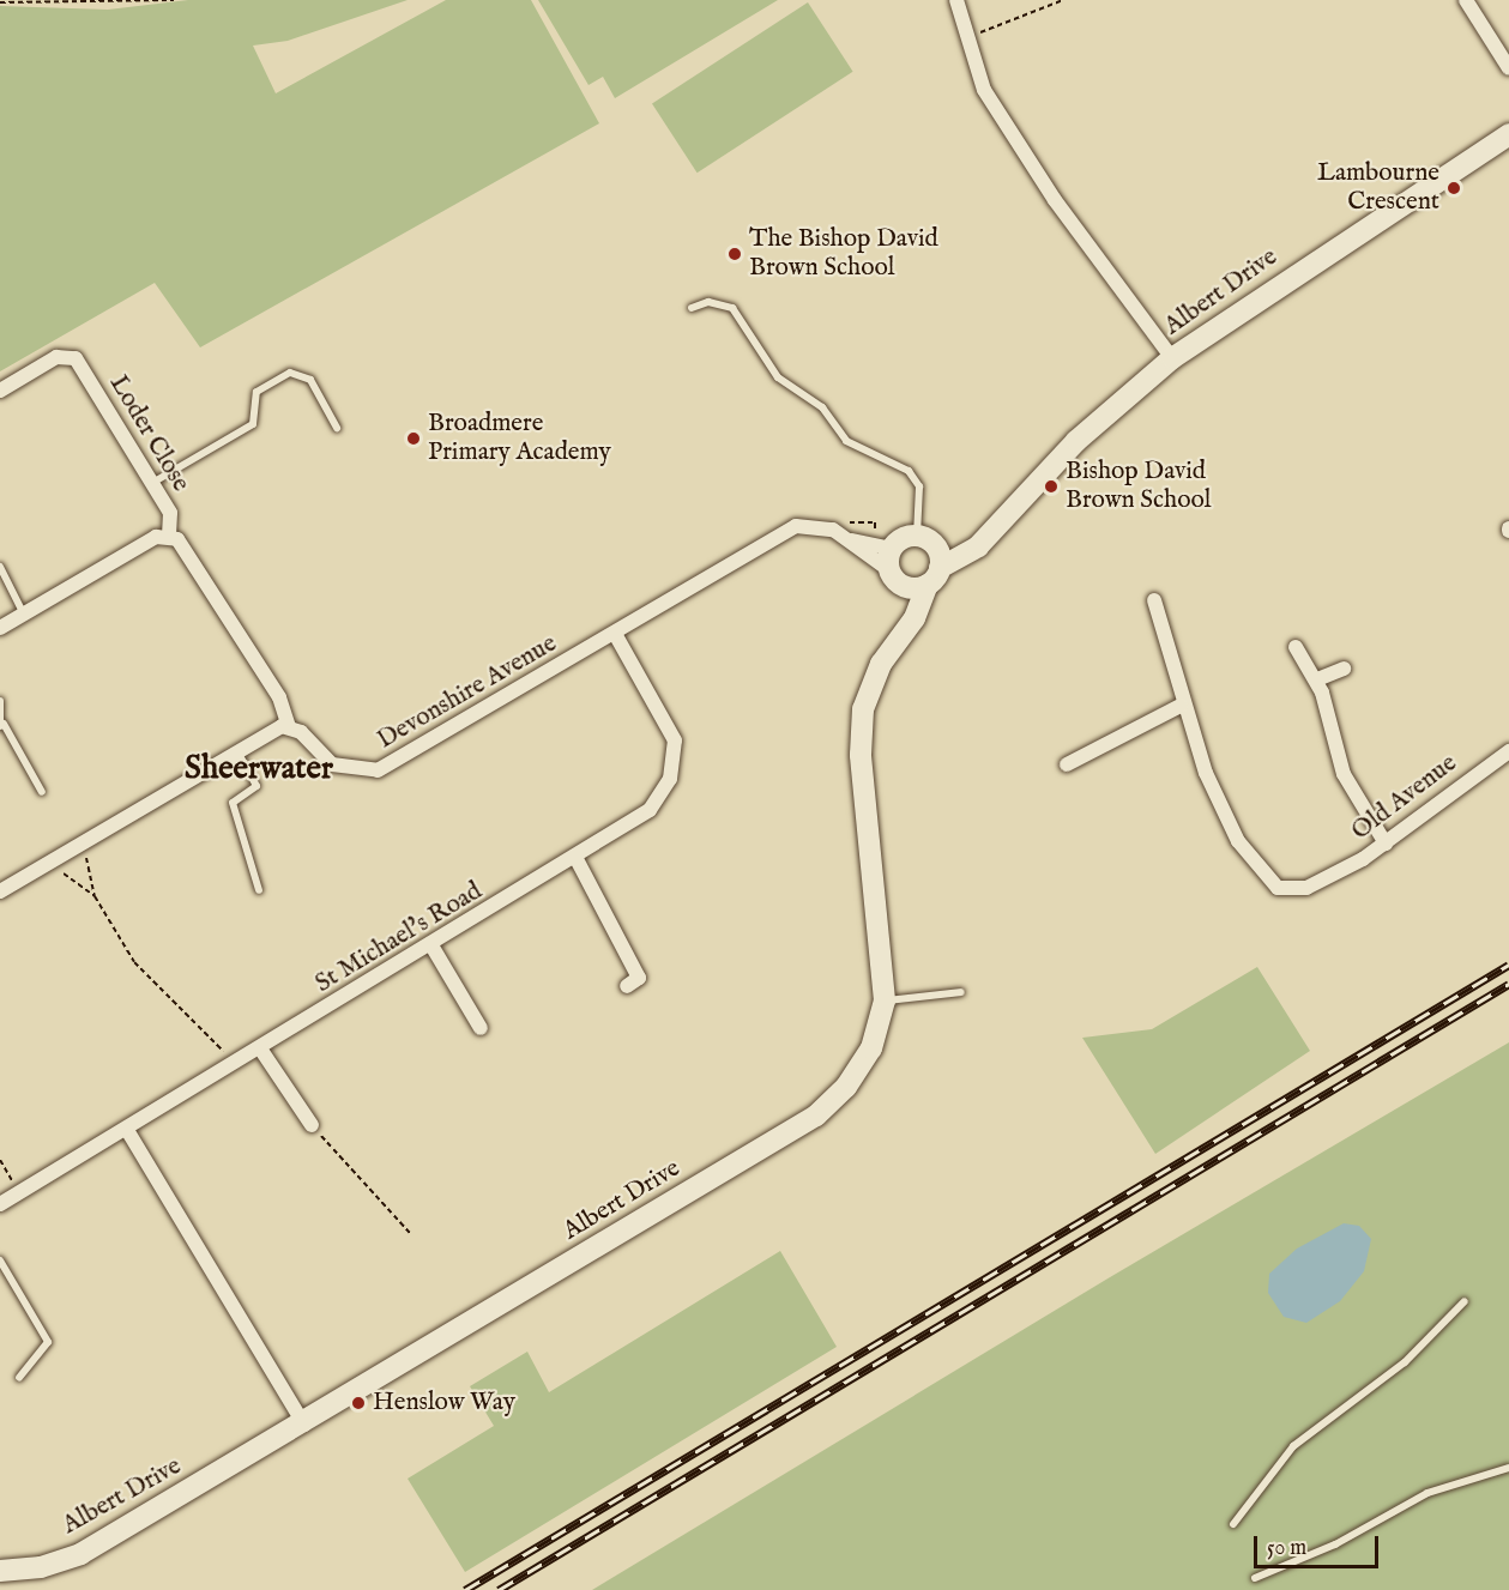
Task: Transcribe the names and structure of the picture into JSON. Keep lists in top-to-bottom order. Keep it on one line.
{"streets":{"street":["Albert Drive","Loder Close","Devonshire Avenue","Old Avenue","St Michael's Road"]},"crossings":[["Loder Close","Devonshire Avenue"],["Devonshire Avenue","St Michael's Road"]],"districts":["Sheerwater"],"places":["Lambourne Crescent","The Bishop David Brown School","Broadmere Primary Academy","Bishop David Brown School","Henslow Way"],"scale_bar":"50 m"}
